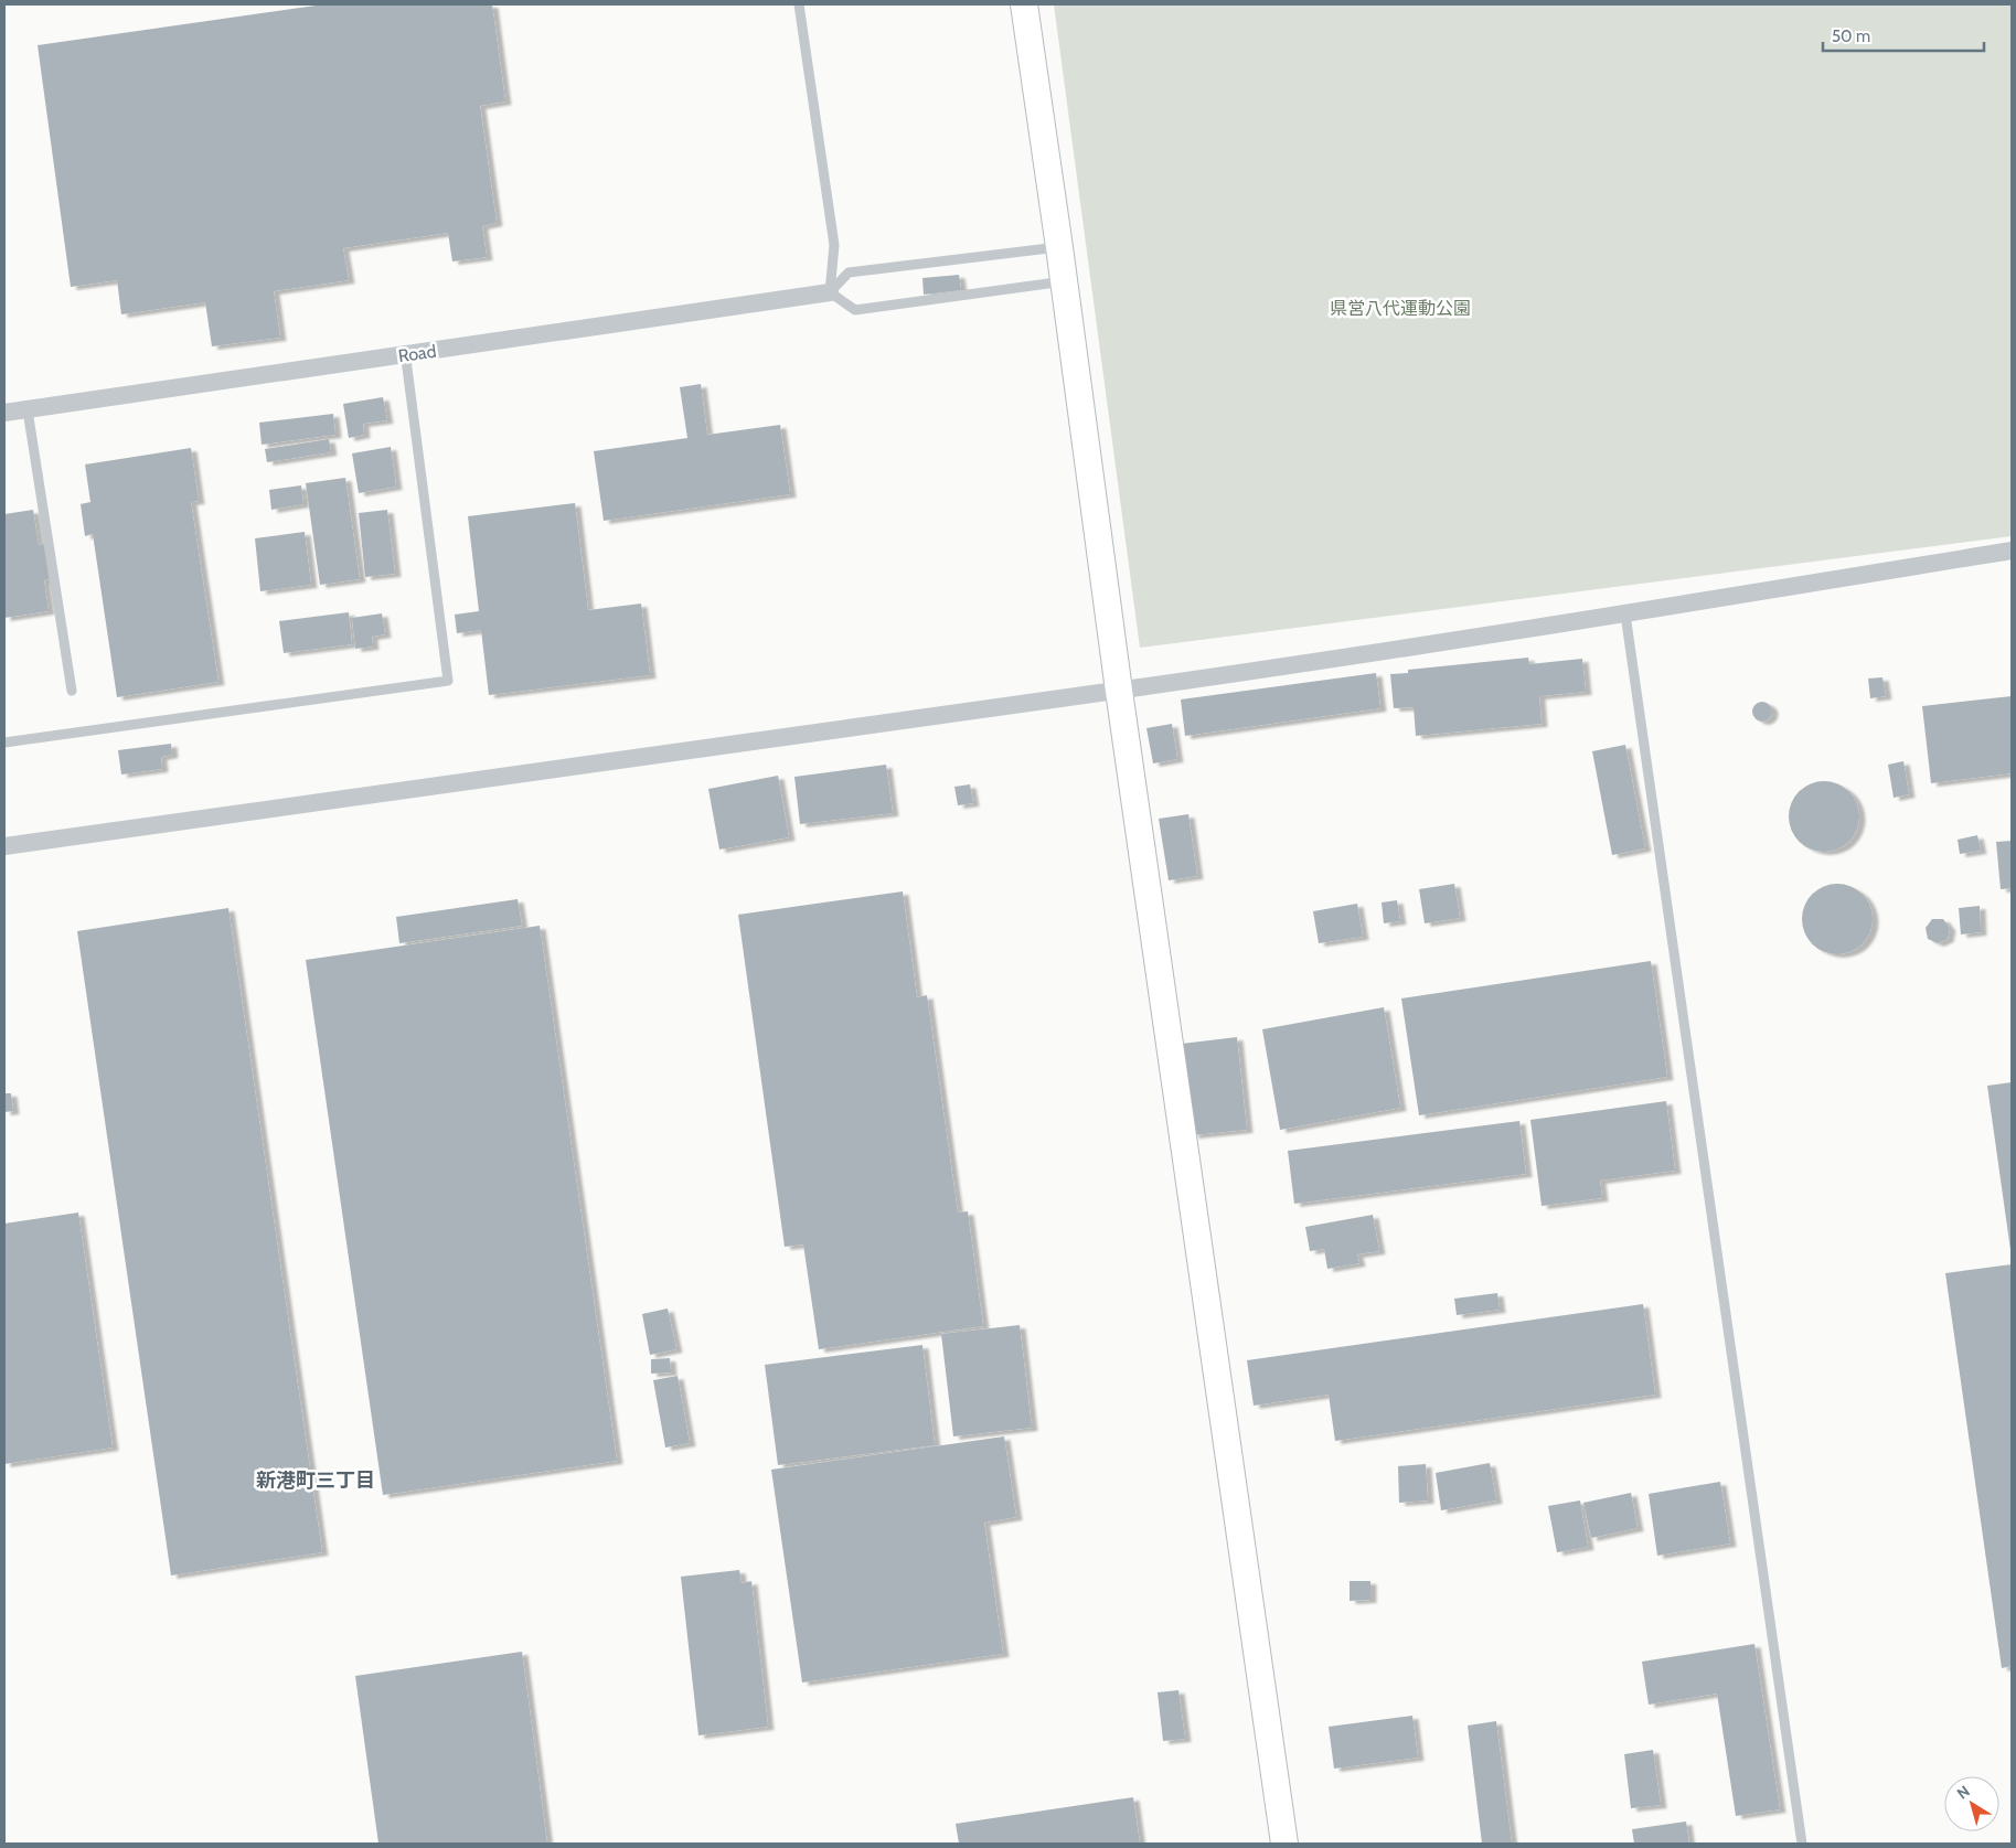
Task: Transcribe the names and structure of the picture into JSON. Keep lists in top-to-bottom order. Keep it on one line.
{"streets":{"street":["Road"]},"districts":["新港町三丁目"],"parks":["県営八代運動公園"],"scale_bar":"50 m","north":"top left"}
